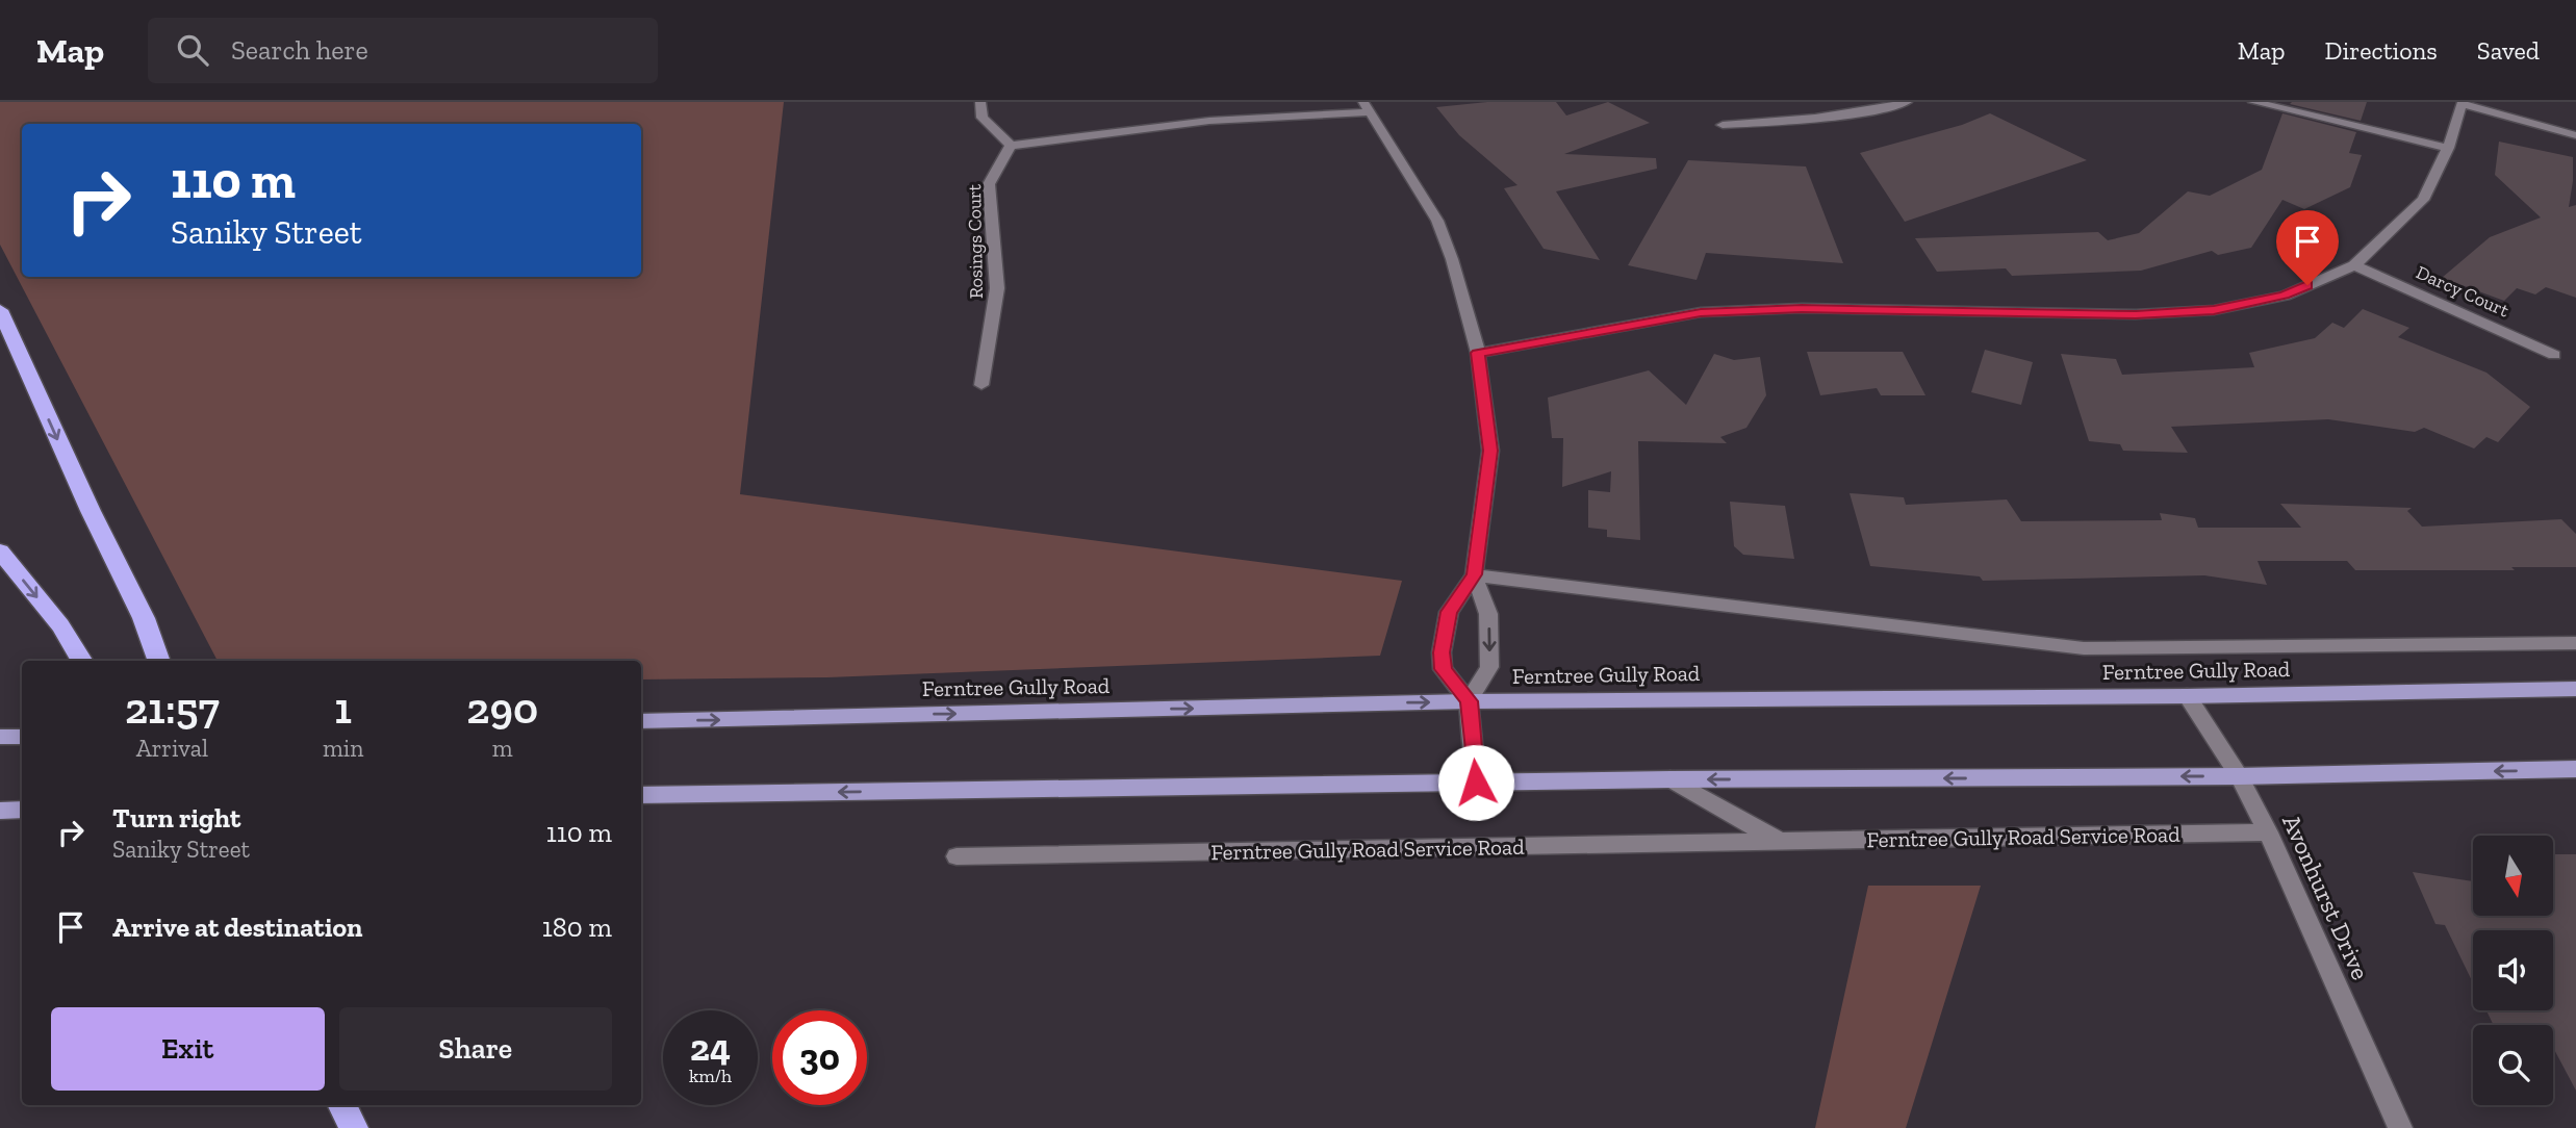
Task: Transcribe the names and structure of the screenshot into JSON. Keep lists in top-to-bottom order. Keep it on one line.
{"streets":{"main road":["Ferntree Gully Road"],"street":["Rosings Court","Darcy Court","Ferntree Gully Road Service Road","Avonhurst Drive"]},"crossings":[["Ferntree Gully Road","Avonhurst Drive"],["Ferntree Gully Road Service Road","Avonhurst Drive"]],"north":"bottom","page":{"header":"Map","search":"Search here","nav":["Map","Directions","Saved"],"turn":["110 m","Saniky Street"],"eta":["21:57","Arrival","1","min","290","m"],"list":[{"name":"Turn right","note":"Saniky Street","value":"110 m"},{"name":"Arrive at destination","value":"180 m"}],"buttons":["Exit","Share"],"speed":"24 km/h","limit":"30"}}
